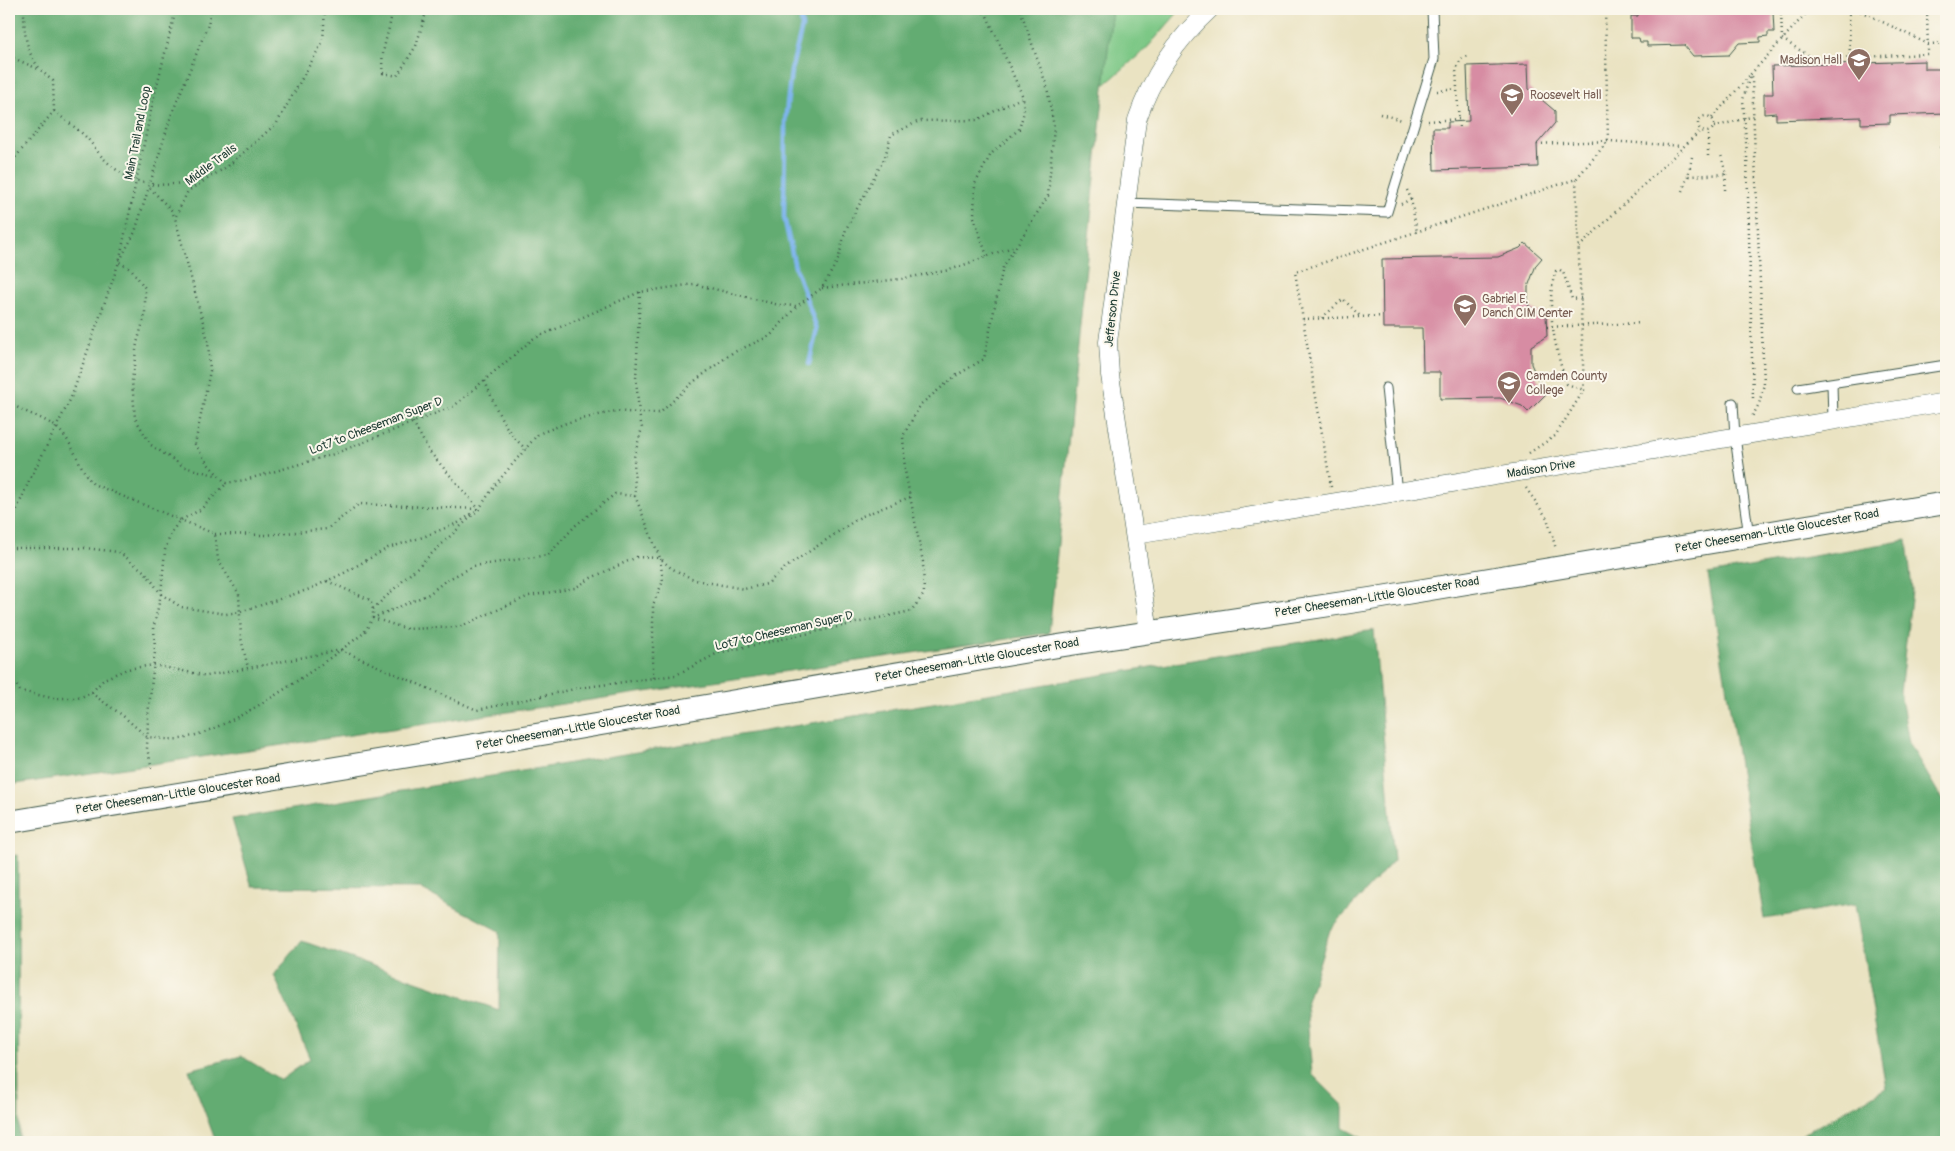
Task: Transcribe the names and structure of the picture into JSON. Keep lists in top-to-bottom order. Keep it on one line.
{"streets":{"street":["Jefferson Drive","Madison Drive","Peter Cheeseman-Little Gloucester Road"],"path":["Main Trail and Loop","Middle Trails","Lot7 to Cheeseman Super D"]},"crossings":[["Jefferson Drive","Madison Drive"],["Jefferson Drive","Peter Cheeseman-Little Gloucester Road"]],"places":{"school or university":["Madison Hall","Roosevelt Hall","Gabriel E. Danch CIM Center","Camden County College"]}}
